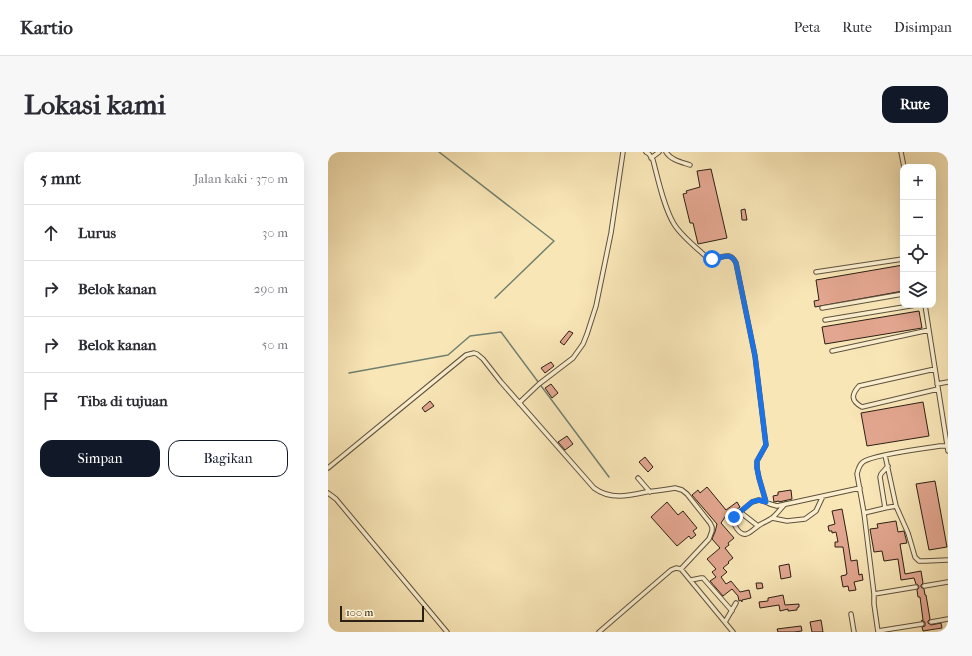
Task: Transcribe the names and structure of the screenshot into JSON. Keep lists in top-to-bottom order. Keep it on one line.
{"scale_bar":"100 m","page":{"header":"Kartio","nav":["Peta","Rute","Disimpan"],"buttons":["Rute",["Simpan","Bagikan"]],"title":"Lokasi kami","heading":["5 mnt","Jalan kaki · 370 m"],"map_buttons":["+","−"],"list":[["Lurus","30 m"],["Belok kanan","290 m"],["Belok kanan","50 m"],"Tiba di tujuan"],"scale":"100 m"}}
